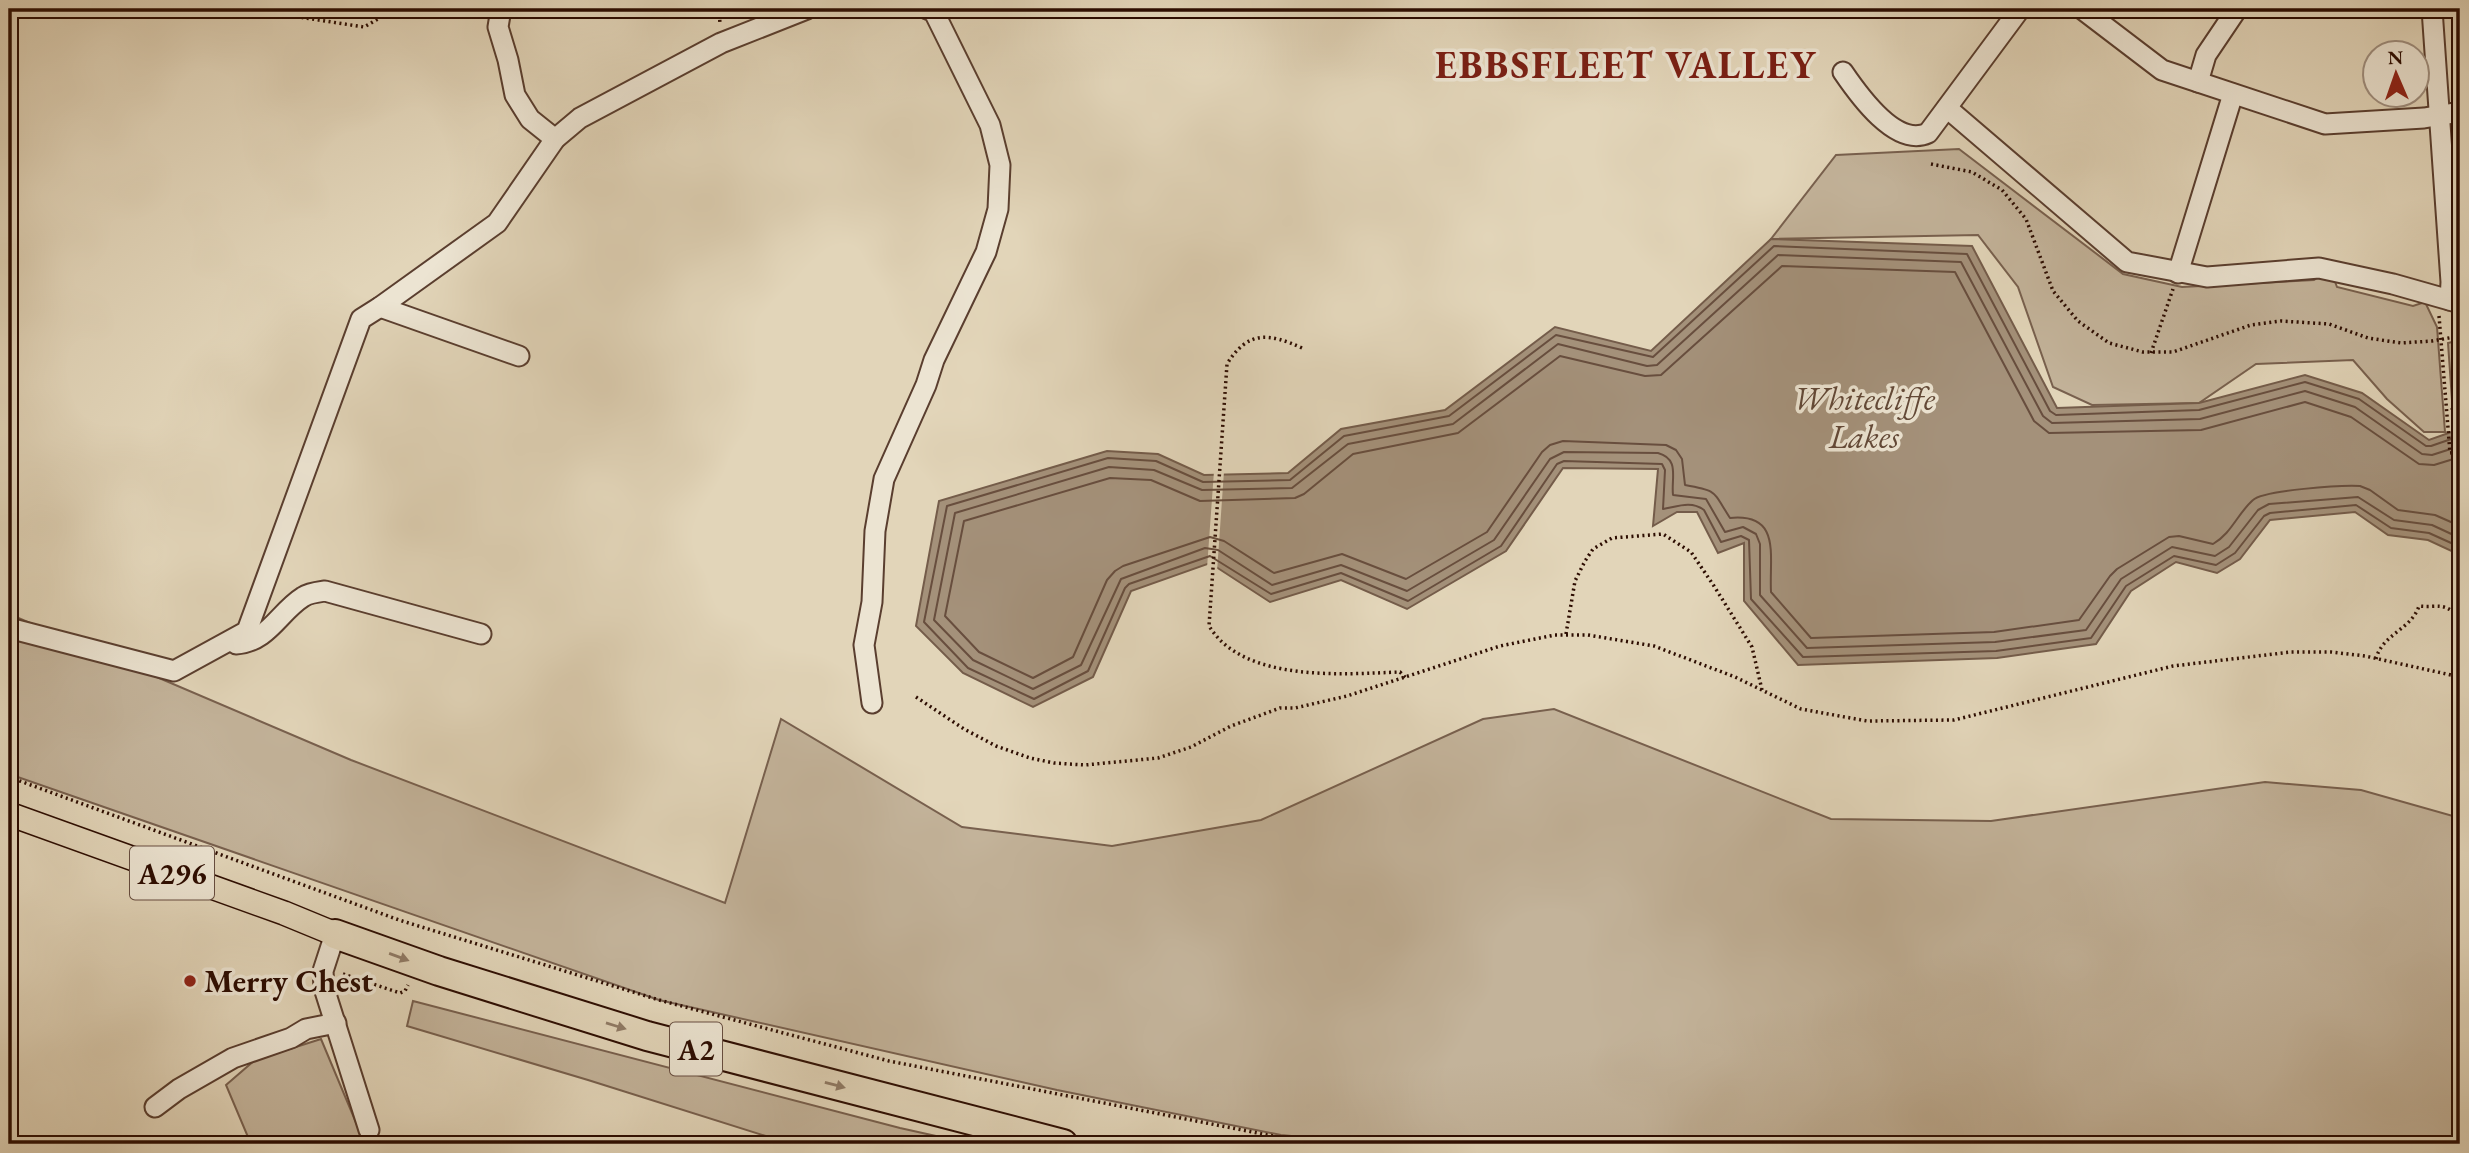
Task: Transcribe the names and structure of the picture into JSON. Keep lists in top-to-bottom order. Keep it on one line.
{"streets":{"highway":["A2"],"main road":["A296"]},"crossings":[["A296","A2"]],"districts":["EBBSFLEET VALLEY"],"water":["Whitecliffe Lakes"],"places":["Merry Chest"],"north":"top"}
